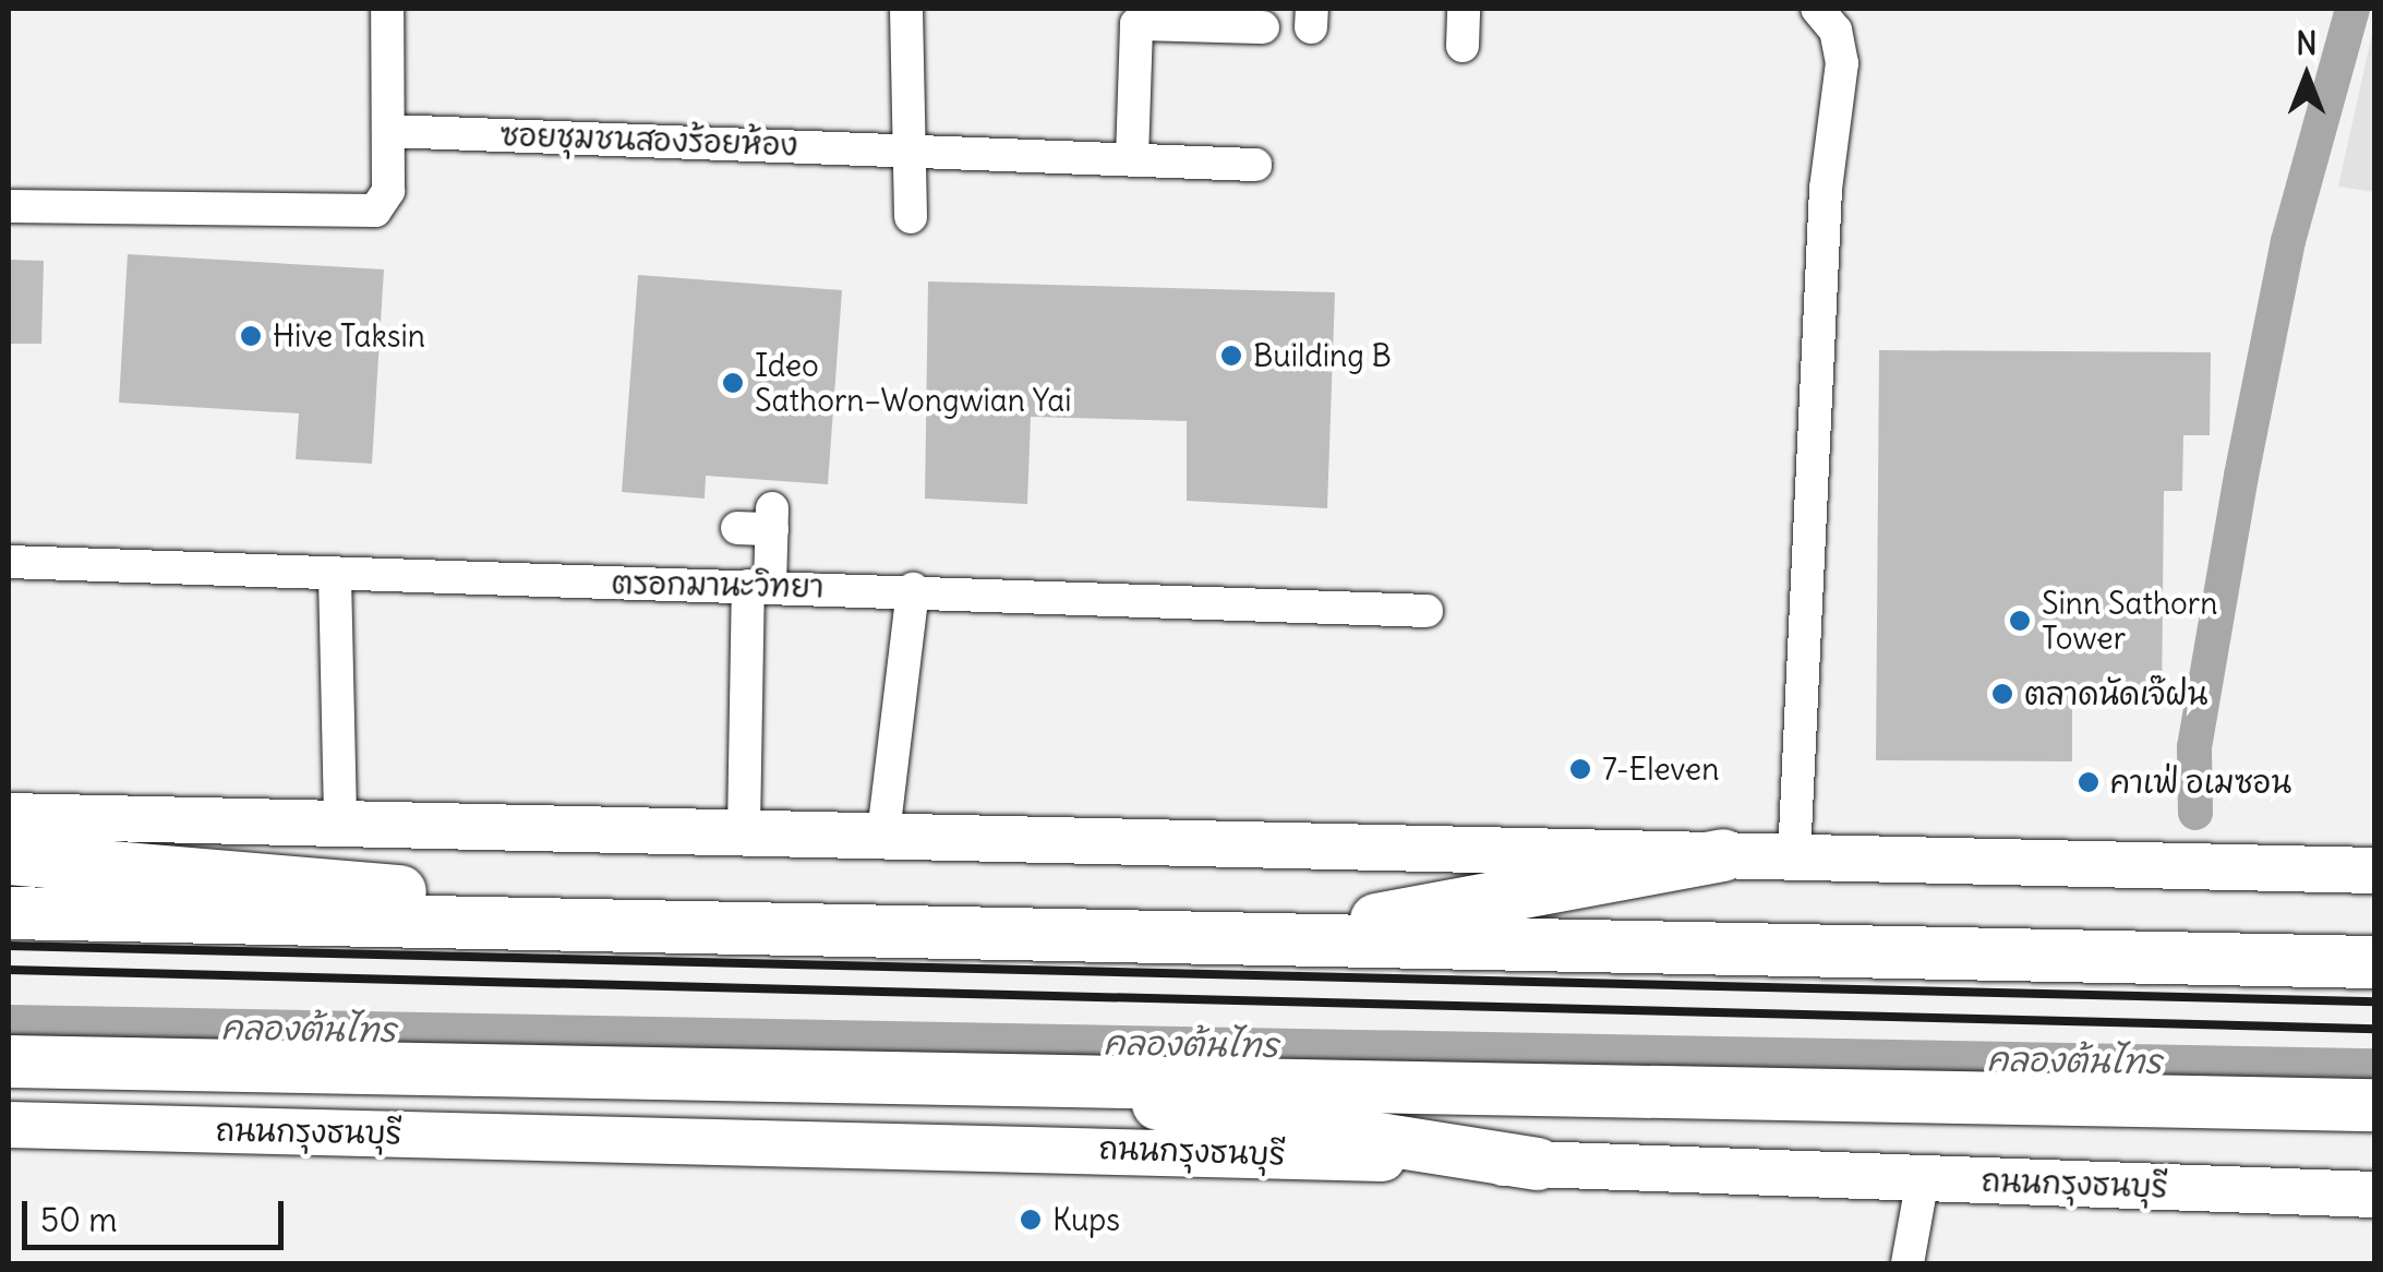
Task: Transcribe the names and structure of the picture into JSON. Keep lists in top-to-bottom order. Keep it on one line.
{"streets":{"main road":["ถนนกรุงธนบุรี"],"street":["ซอยชุมชนสองร้อยห้อง","ตรอกมานะวิทยา"]},"water":["คลองต้นไทร"],"places":["Hive Taksin","Building B","Ideo Sathorn–Wongwian Yai","Sinn Sathorn Tower","ตลาดนัดเจ๊ฝน","7-Eleven","คาเฟ่ อเมซอน","Kups"],"scale_bar":"50 m","north":"top"}
